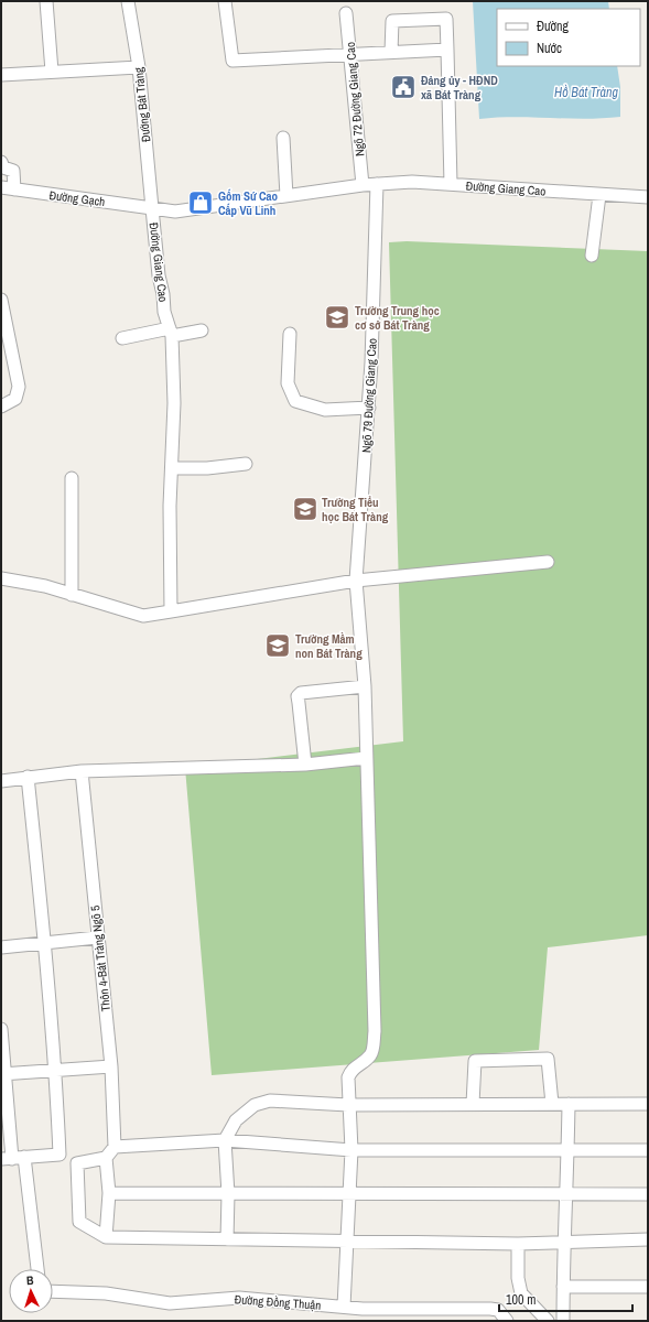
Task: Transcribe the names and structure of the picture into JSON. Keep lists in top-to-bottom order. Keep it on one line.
{"streets":{"street":["Ngõ 72 Đường Giang Cao","Đường Bát Tràng","Đường Giang Cao","Đường Gạch","Ngõ 79 Đường Giang Cao","Thôn 4-Bát Tràng Ngõ 5","Đường Đồng Thuận"]},"crossings":[["Ngõ 72 Đường Giang Cao","Đường Giang Cao"],["Đường Bát Tràng","Đường Giang Cao"],["Đường Bát Tràng","Đường Gạch"],["Đường Giang Cao","Đường Gạch"],["Đường Giang Cao","Ngõ 79 Đường Giang Cao"]],"water":["Hồ Bát Tràng"],"places":{"public building":["Đảng ủy - HĐND xã Bát Tràng"],"shop":["Gốm Sứ Cao Cấp Vũ Linh"],"school or university":["Trường Trung học cơ sở Bát Tràng","Trường Tiểu học Bát Tràng","Trường Mầm non Bát Tràng"]},"legend":["Đường","Nước"],"scale_bar":"100 m","north":"top"}
